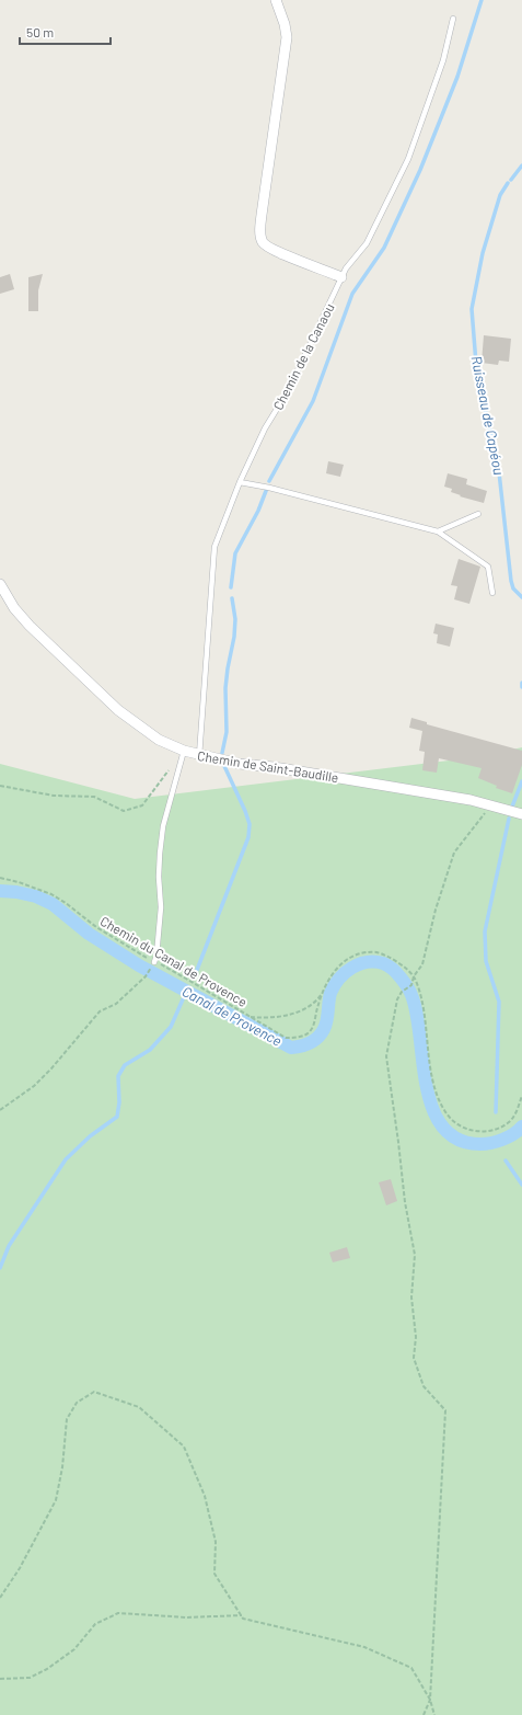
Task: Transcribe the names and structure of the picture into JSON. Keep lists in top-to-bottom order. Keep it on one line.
{"streets":{"street":["Chemin de Saint-Baudille"],"lane":["Chemin de la Canaou"],"path":["Chemin du Canal de Provence"]},"crossings":[["Chemin de la Canaou","Chemin de Saint-Baudille"]],"water":["Ruisseau de Capéou","Canal de Provence"],"scale_bar":"50 m"}
